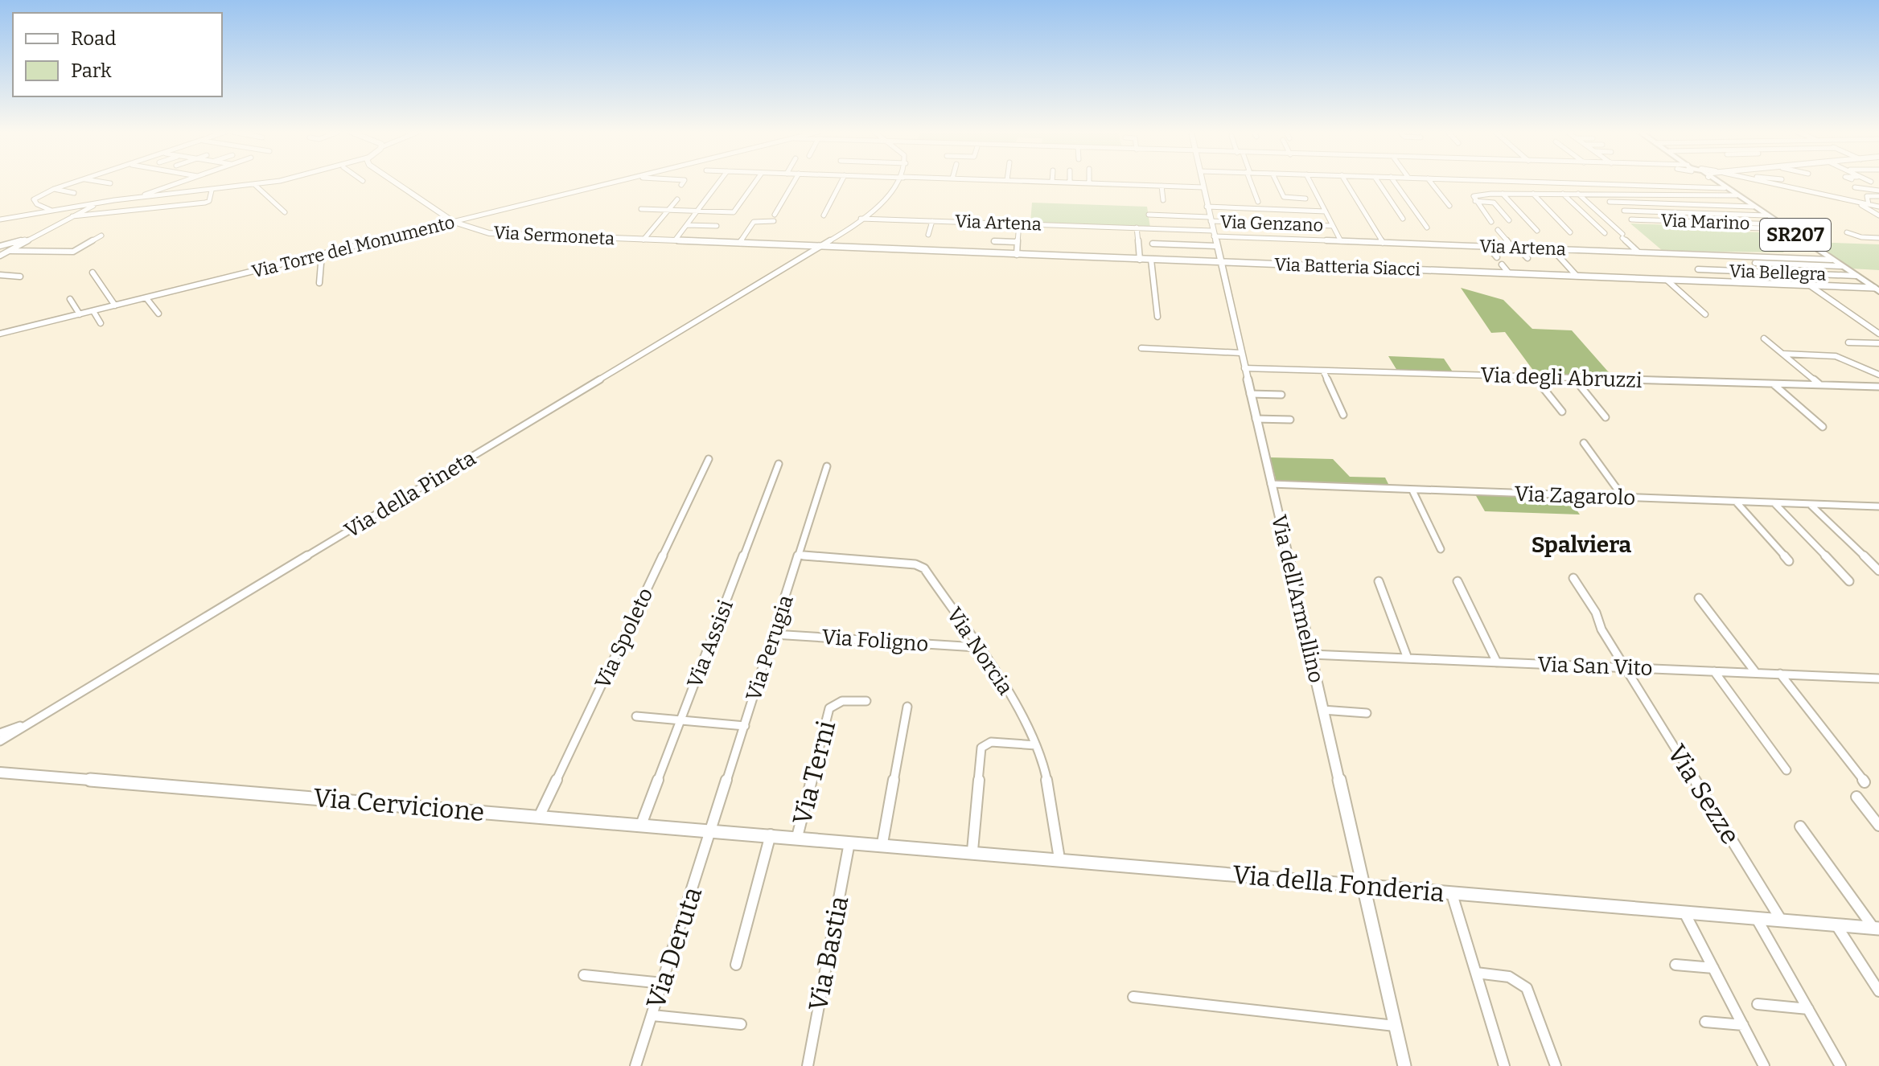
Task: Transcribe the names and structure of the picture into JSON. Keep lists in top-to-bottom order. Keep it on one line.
{"streets":{"main road":["SR207"],"street":["Via Marino","Via Artena","Via Genzano","Via Sermoneta","Via Torre del Monumento","Via Batteria Siacci","Via Bellegra","Via degli Abruzzi","Via della Pineta","Via Zagarolo","Via dell'Armellino","Via Spoleto","Via Foligno","Via Assisi","Via Perugia","Via Norcia","Via San Vito","Via Terni","Via Sezze","Via Cervicione","Via della Fonderia","Via Deruta","Via Bastia"]},"crossings":[["Via Marino","SR207"],["Via Artena","Via Genzano"],["Via Artena","SR207"],["Via Artena","Via della Pineta"],["Via Artena","Via dell'Armellino"],["Via Genzano","Via dell'Armellino"],["SR207","Via Batteria Siacci"],["SR207","Via Bellegra"],["Via Sermoneta","Via Torre del Monumento"],["Via Sermoneta","Via Batteria Siacci"],["Via Sermoneta","Via della Pineta"],["Via Batteria Siacci","Via della Pineta"],["Via Batteria Siacci","Via dell'Armellino"],["Via degli Abruzzi","Via dell'Armellino"],["Via Zagarolo","Via dell'Armellino"],["Via dell'Armellino","Via San Vito"],["Via dell'Armellino","Via della Fonderia"],["Via Spoleto","Via Cervicione"],["Via Foligno","Via Perugia"],["Via Foligno","Via Norcia"],["Via Assisi","Via Cervicione"],["Via Perugia","Via Norcia"],["Via Perugia","Via Cervicione"],["Via Perugia","Via Deruta"],["Via Norcia","Via della Fonderia"],["Via San Vito","Via Sezze"],["Via Terni","Via Cervicione"],["Via Terni","Via della Fonderia"],["Via Sezze","Via della Fonderia"],["Via Cervicione","Via della Fonderia"],["Via Cervicione","Via Deruta"],["Via della Fonderia","Via Bastia"]],"districts":["Spalviera"],"legend":["Road","Park"]}
